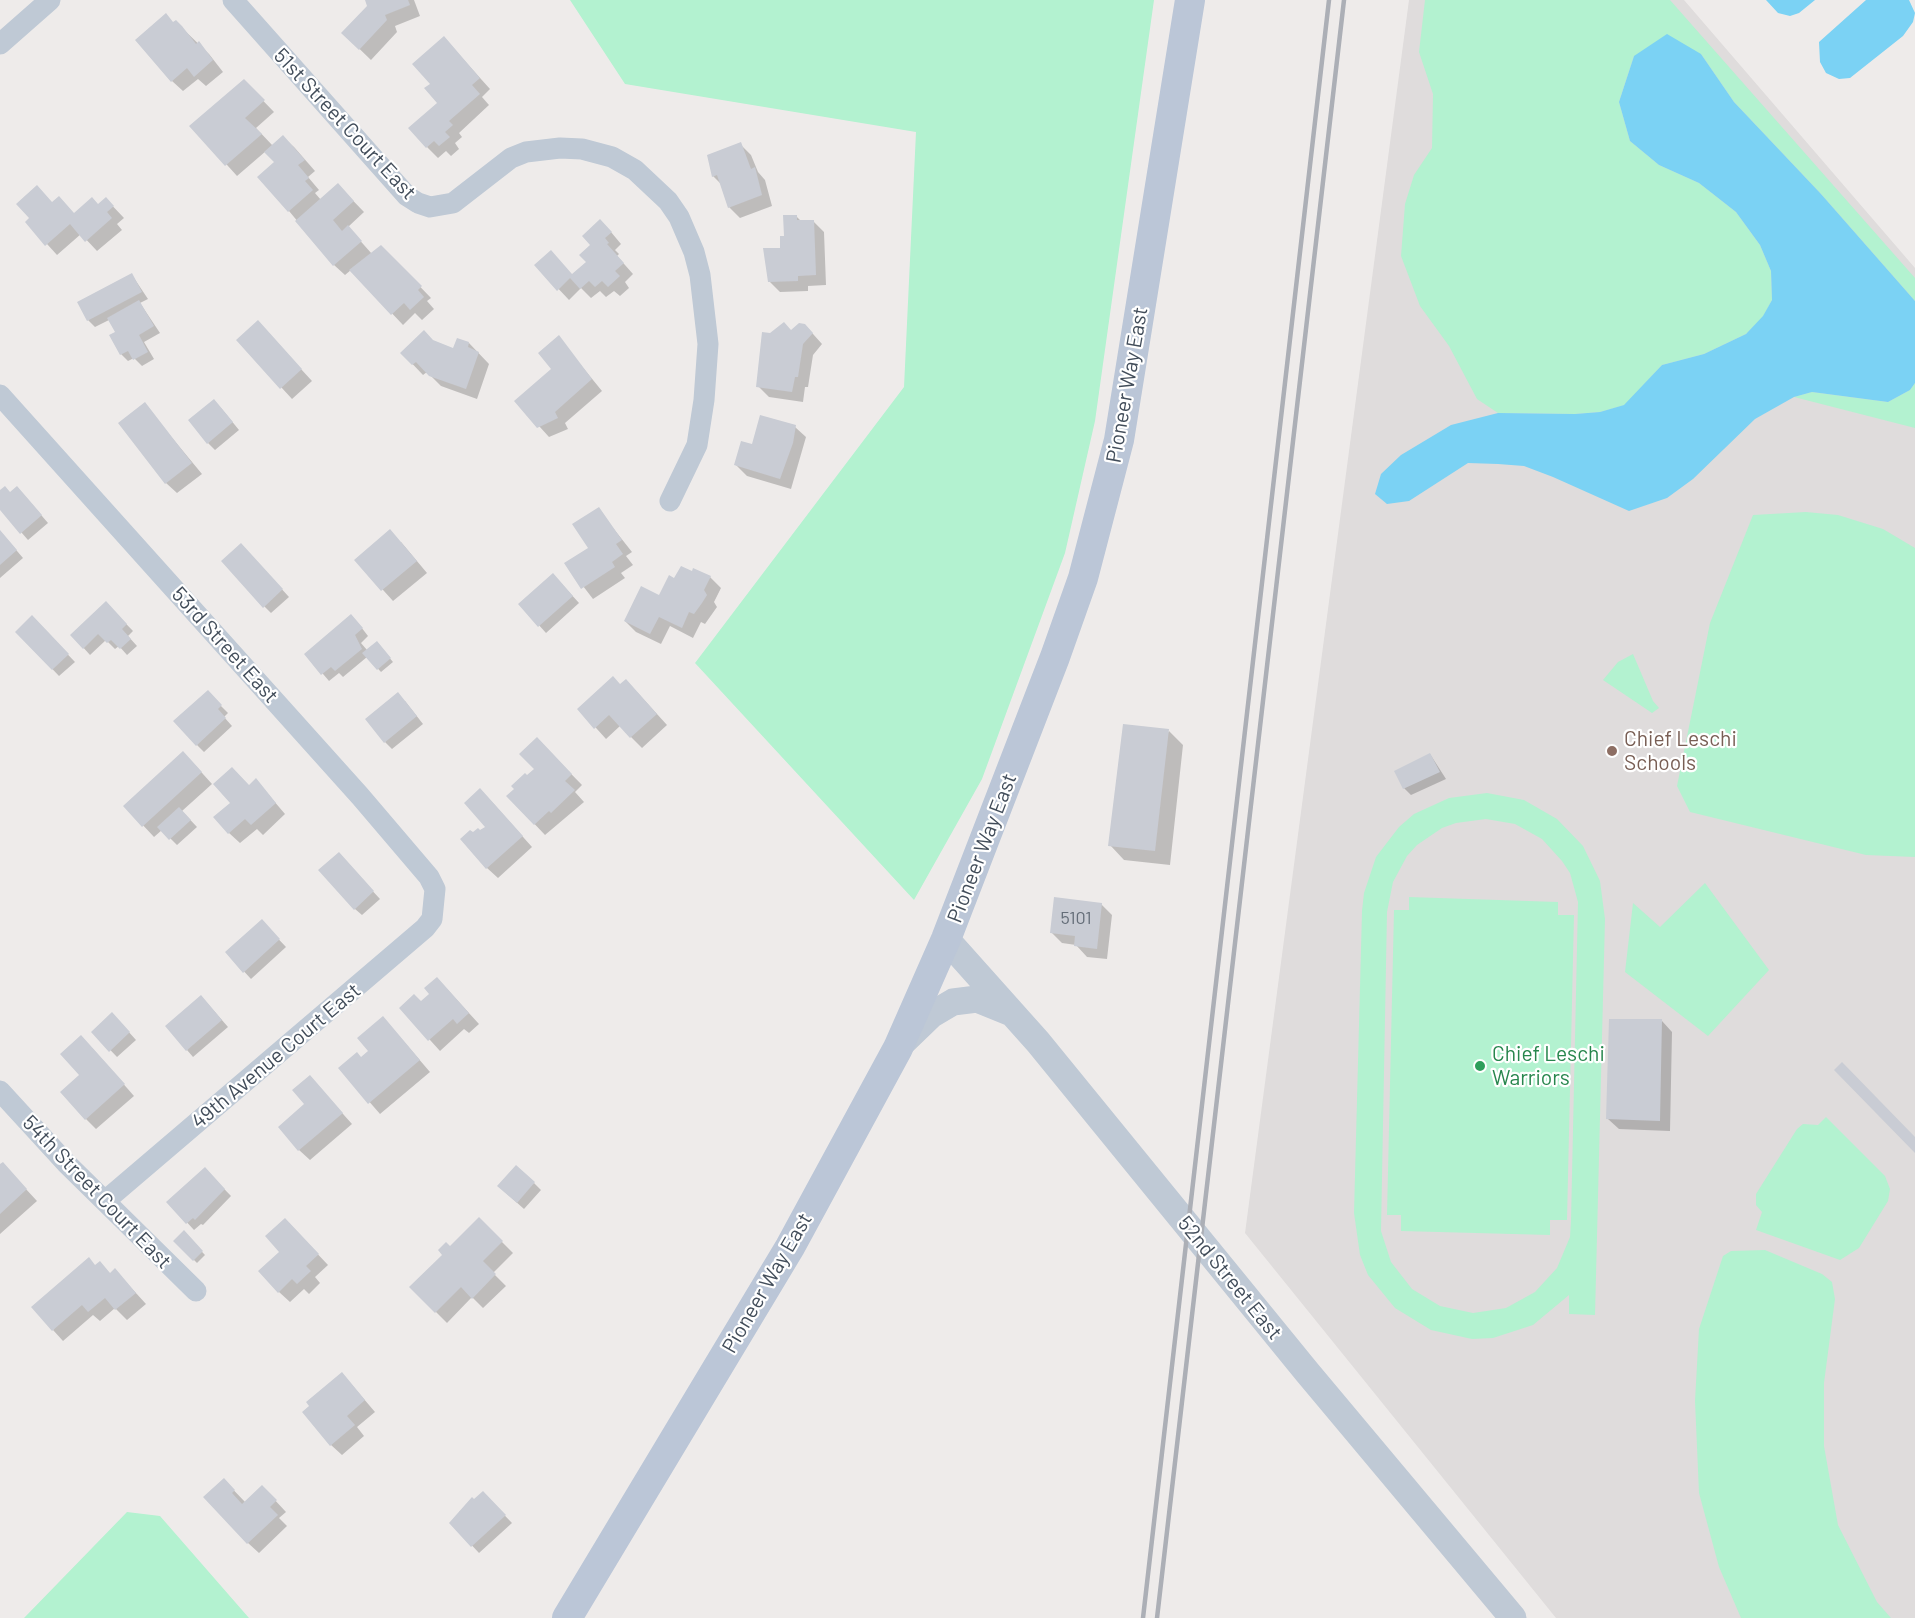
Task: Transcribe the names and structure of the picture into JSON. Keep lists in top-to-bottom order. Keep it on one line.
{"streets":{"main road":["Pioneer Way East"],"street":["51st Street Court East","53rd Street East","49th Avenue Court East","54th Street Court East","52nd Street East"]},"crossings":[["Pioneer Way East","52nd Street East"],["53rd Street East","49th Avenue Court East"],["49th Avenue Court East","54th Street Court East"]],"places":["Chief Leschi Schools","Chief Leschi Warriors"],"house_numbers":["5101"]}
